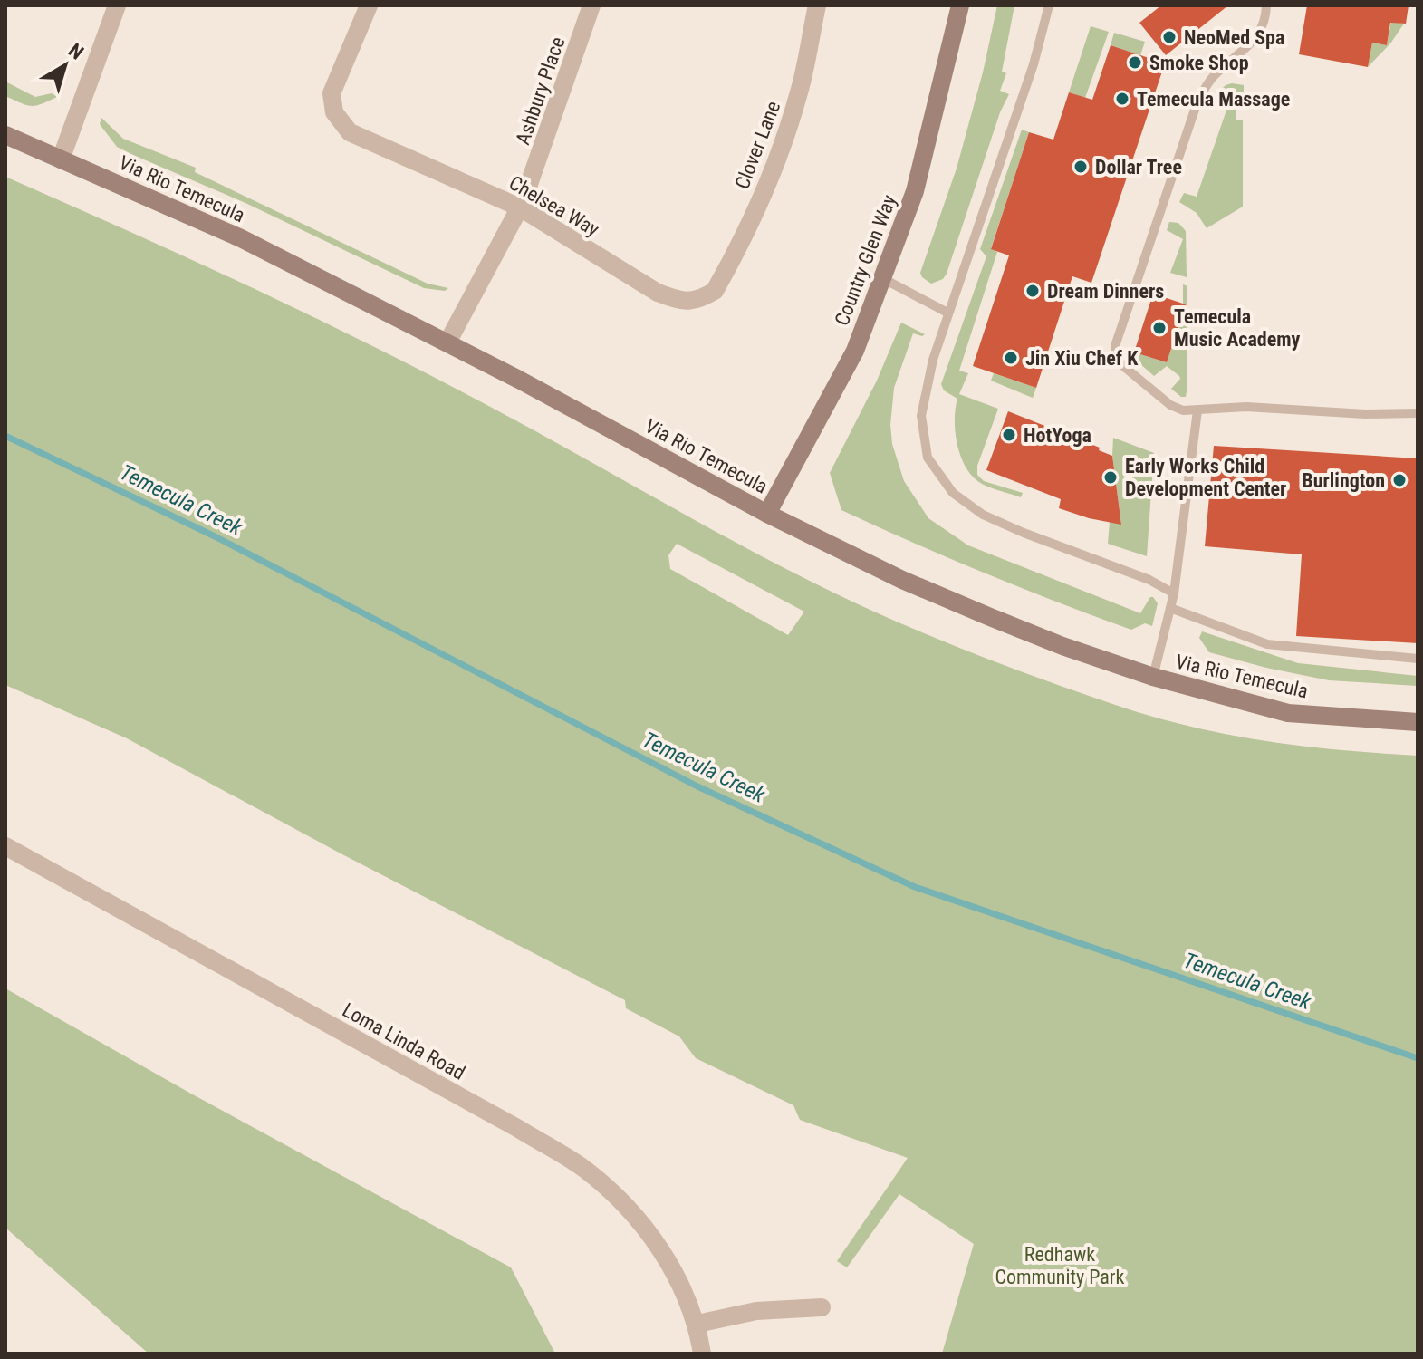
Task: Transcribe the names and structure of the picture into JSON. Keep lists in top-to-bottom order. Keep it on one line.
{"streets":{"street":["Ashbury Place","Clover Lane","Via Rio Temecula","Chelsea Way","Country Glen Way","Loma Linda Road"]},"crossings":[["Ashbury Place","Via Rio Temecula"],["Ashbury Place","Chelsea Way"],["Clover Lane","Chelsea Way"],["Via Rio Temecula","Country Glen Way"]],"water":["Temecula Creek"],"parks":["Redhawk Community Park"],"places":["NeoMed Spa","Smoke Shop","Temecula Massage","Dollar Tree","Dream Dinners","Temecula Music Academy","Jin Xiu Chef K","HotYoga","Early Works Child Development Center","Burlington"],"north":"top right"}
